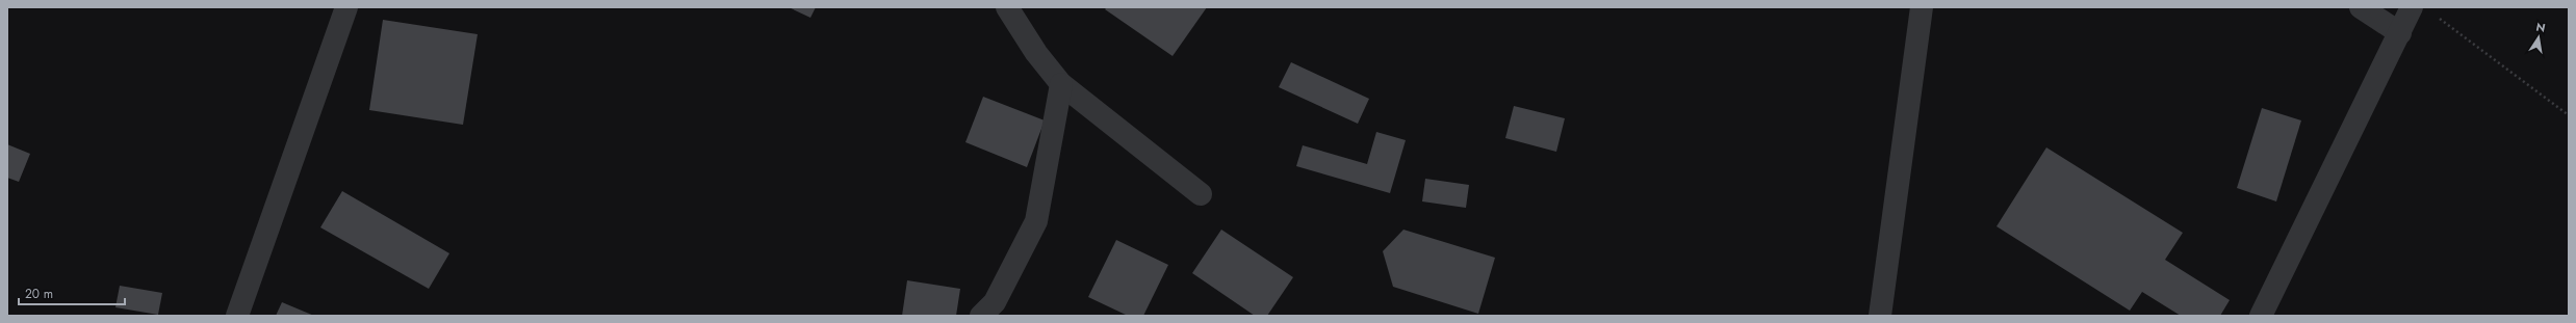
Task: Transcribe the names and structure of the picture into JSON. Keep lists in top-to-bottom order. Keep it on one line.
{"scale_bar":"20 m","north":"top"}
